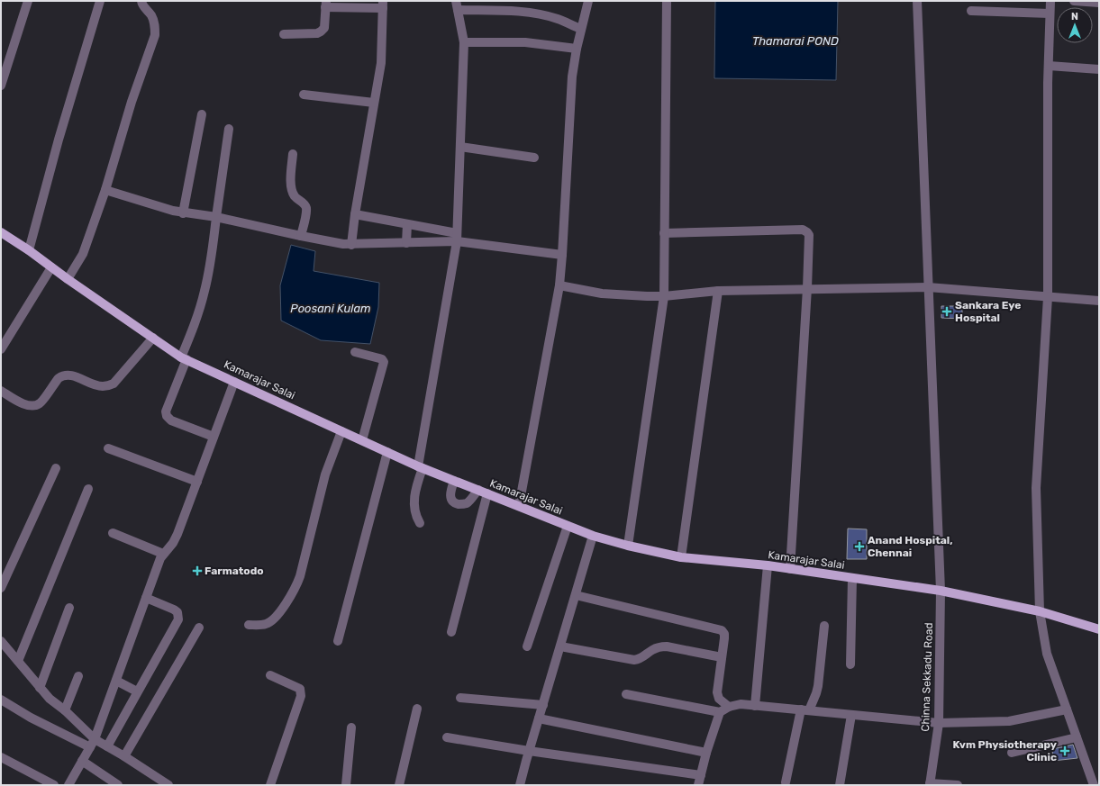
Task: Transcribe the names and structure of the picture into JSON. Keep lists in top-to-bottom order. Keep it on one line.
{"streets":{"main road":["Kamarajar Salai"],"street":["Chinna Sekkadu Road"]},"crossings":[["Kamarajar Salai","Chinna Sekkadu Road"]],"water":["Thamarai POND","Poosani Kulam"],"places":{"health":["Sankara Eye Hospital","Anand Hospital, Chennai","Farmatodo","Kvm Physiotherapy Clinic"]},"north":"top"}
